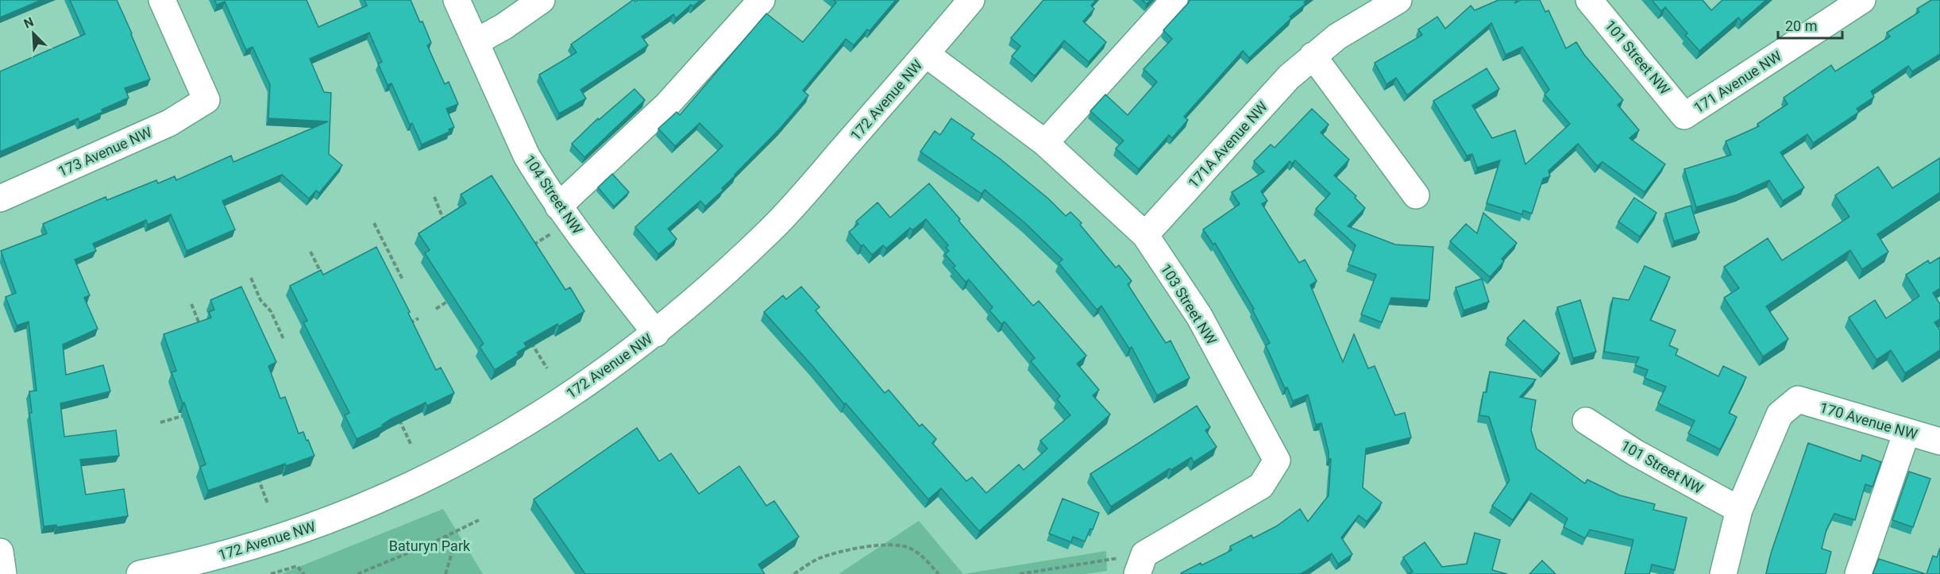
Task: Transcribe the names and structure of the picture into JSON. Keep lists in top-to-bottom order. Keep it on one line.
{"streets":{"street":["101 Street NW","171 Avenue NW","172 Avenue NW","171A Avenue NW","173 Avenue NW","104 Street NW","103 Street NW","170 Avenue NW"]},"crossings":[["101 Street NW","171 Avenue NW"],["101 Street NW","170 Avenue NW"],["172 Avenue NW","104 Street NW"],["172 Avenue NW","103 Street NW"],["171A Avenue NW","103 Street NW"]],"parks":["Baturyn Park"],"scale_bar":"20 m","north":"top left"}
